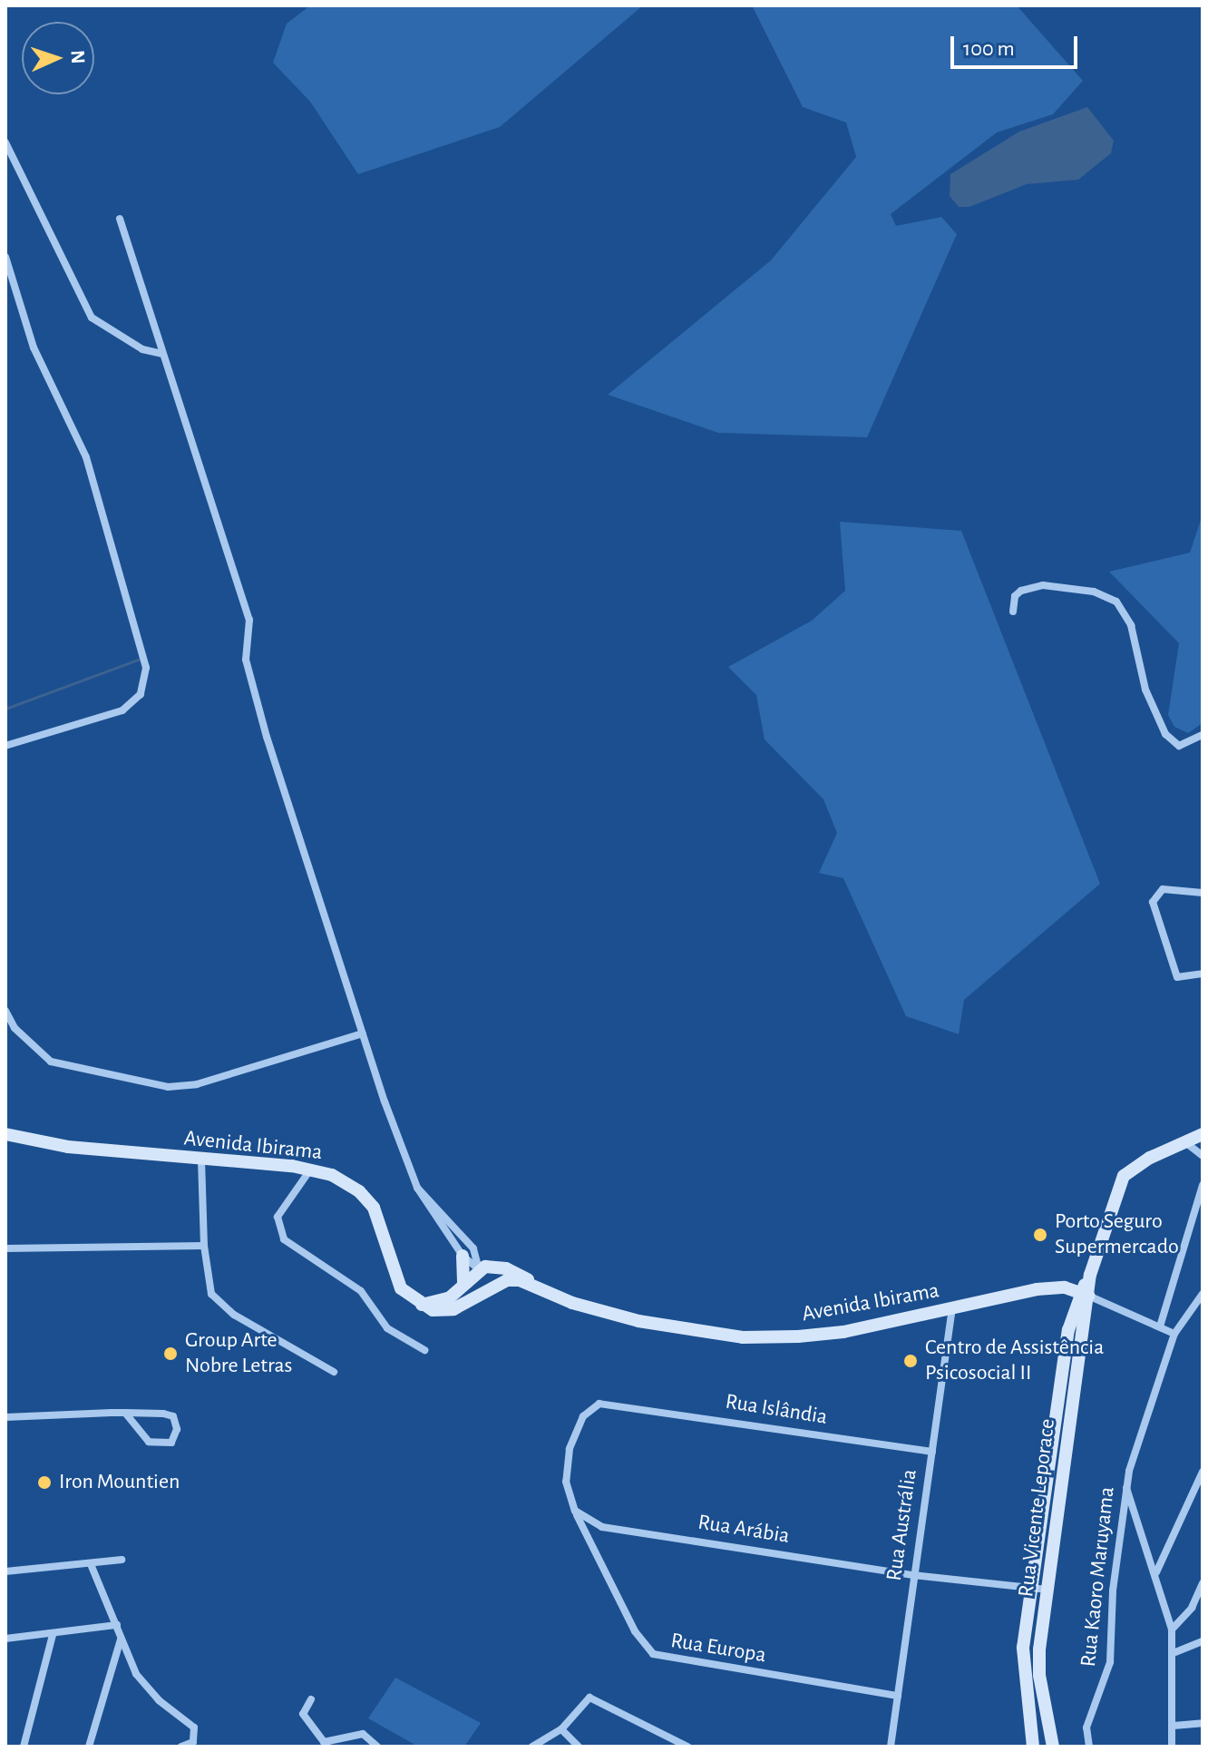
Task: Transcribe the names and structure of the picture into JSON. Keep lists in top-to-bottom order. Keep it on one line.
{"streets":{"main road":["Avenida Ibirama","Rua Vicente Leporace"],"street":["Rua Islândia","Rua Austrália","Rua Arábia","Rua Kaoro Maruyama","Rua Europa"]},"crossings":[["Avenida Ibirama","Rua Vicente Leporace"],["Avenida Ibirama","Rua Austrália"],["Rua Islândia","Rua Austrália"],["Rua Islândia","Rua Arábia"],["Rua Islândia","Rua Europa"],["Rua Vicente Leporace","Rua Arábia"],["Rua Austrália","Rua Arábia"],["Rua Austrália","Rua Europa"],["Rua Arábia","Rua Europa"]],"places":["Porto Seguro Supermercado","Group Arte Nobre Letras","Centro de Assistência Psicosocial II","Iron Mountien"],"scale_bar":"100 m","north":"right"}
